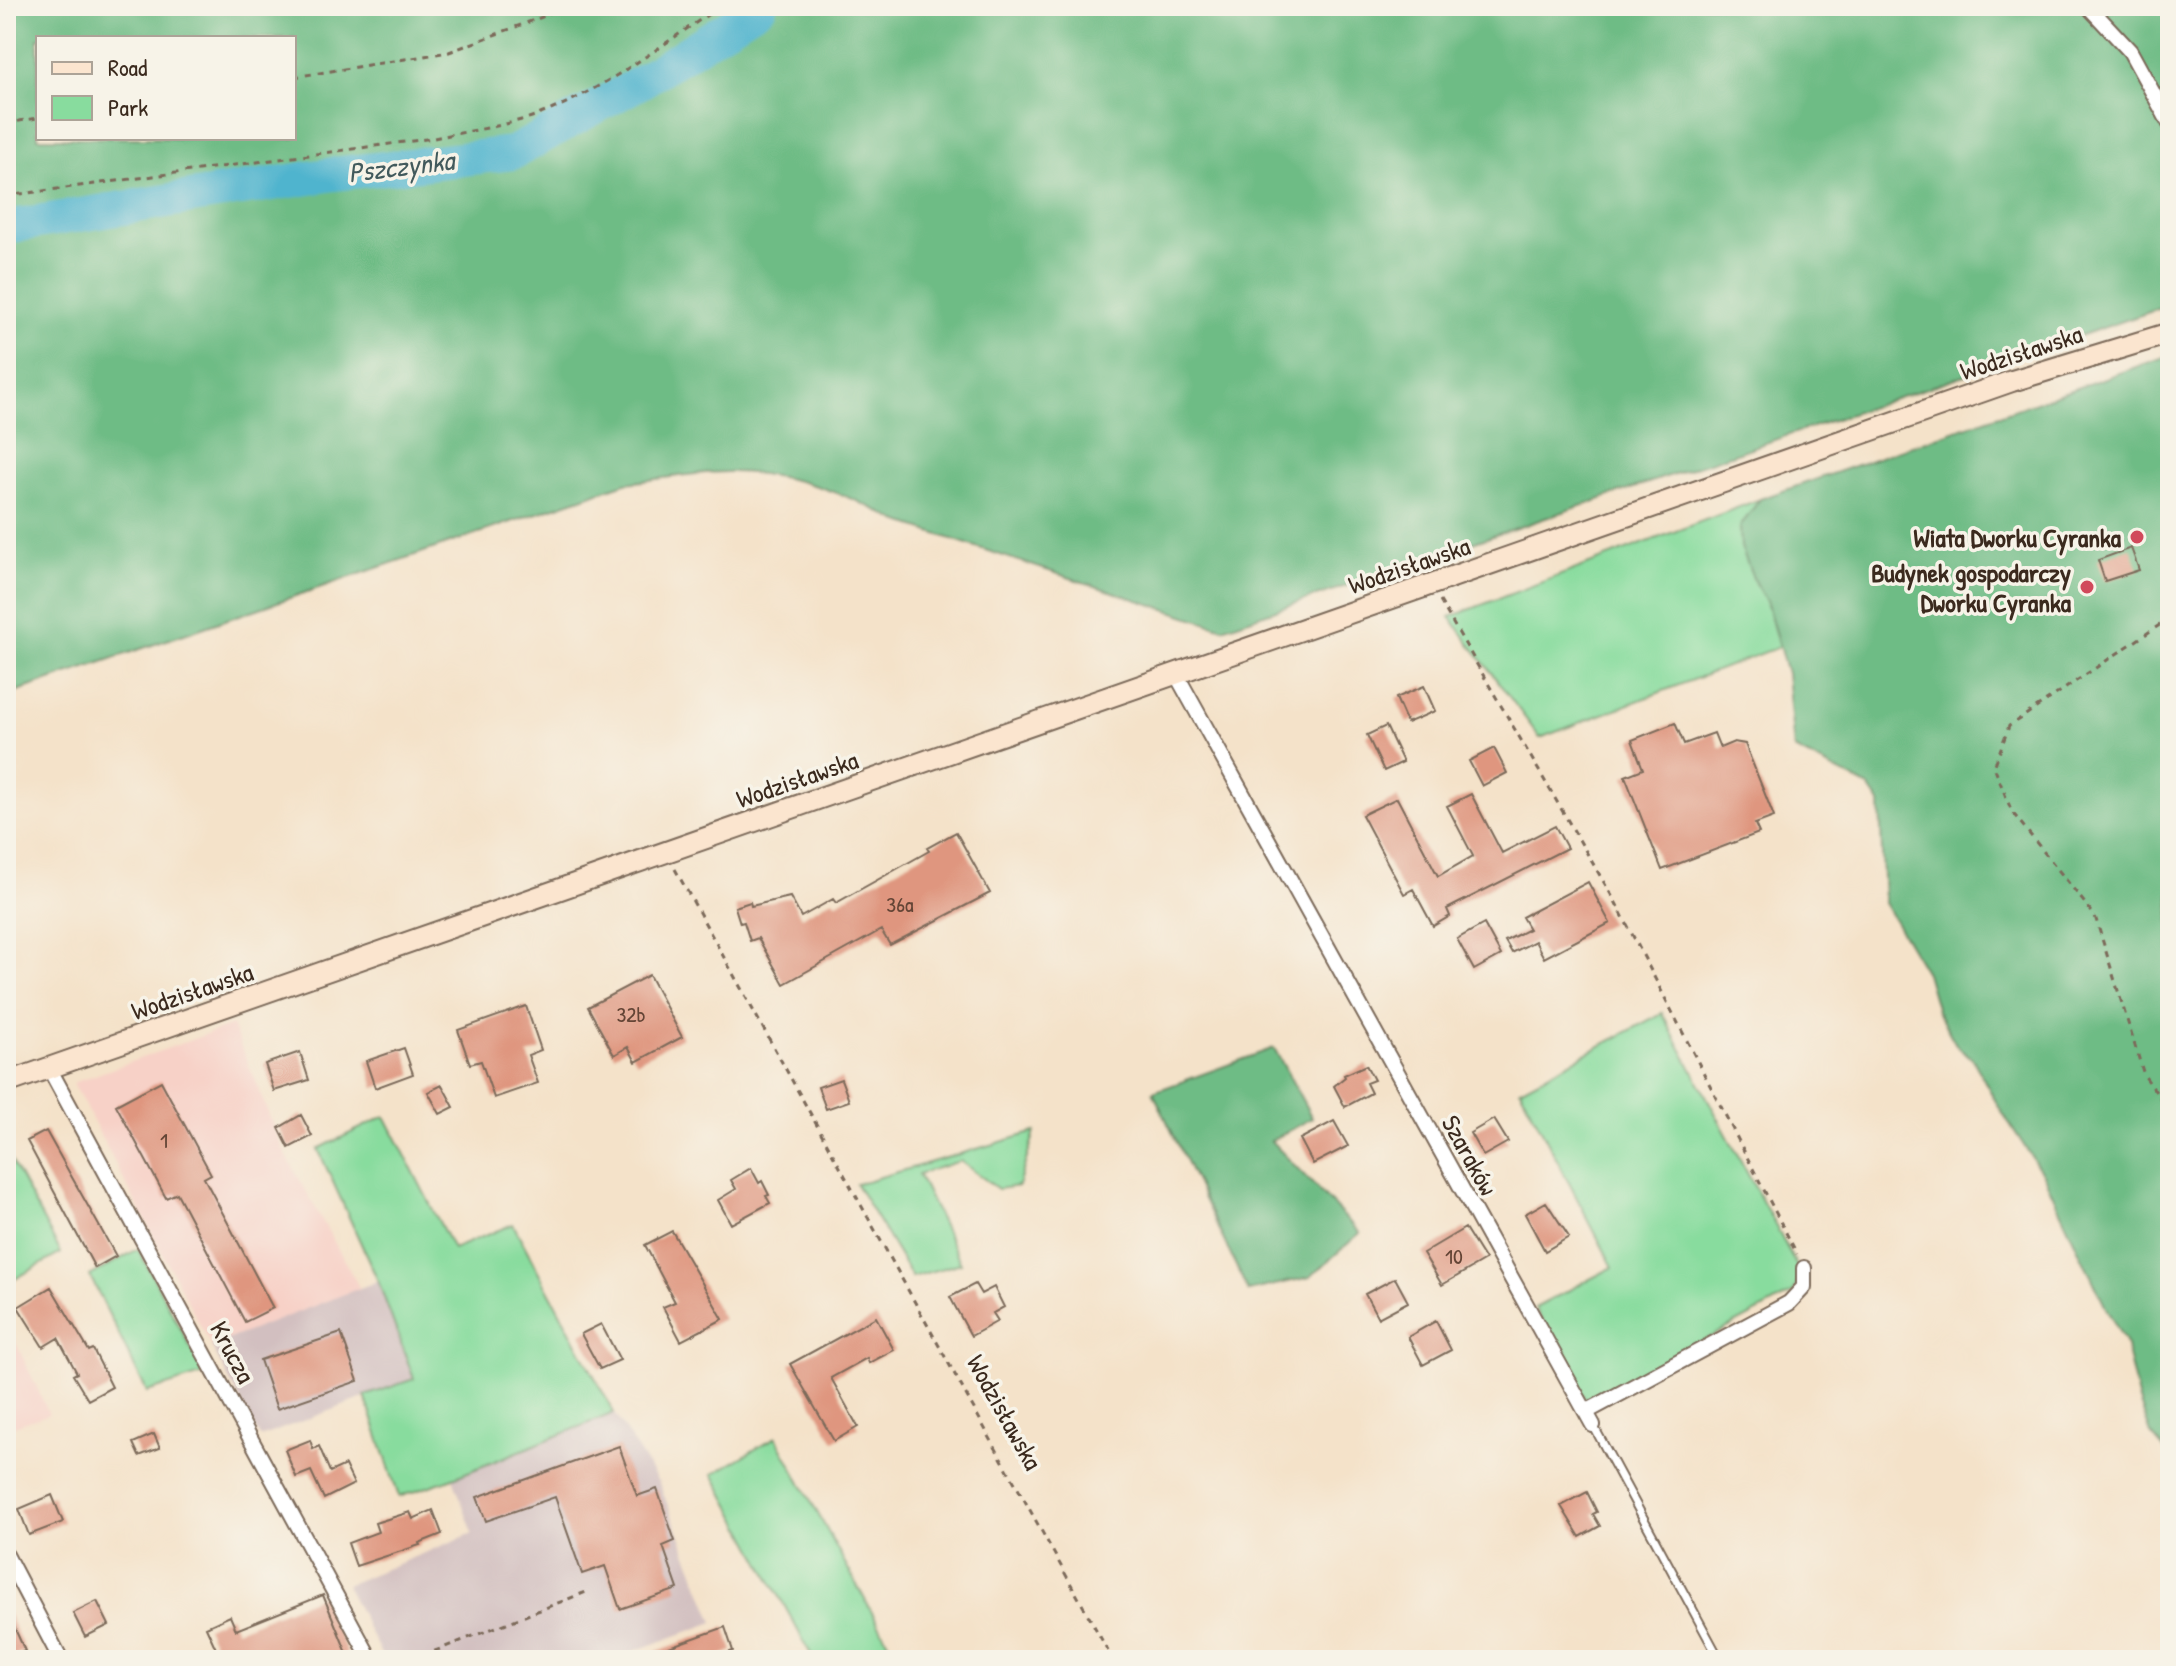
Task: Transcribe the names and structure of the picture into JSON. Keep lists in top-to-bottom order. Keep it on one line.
{"streets":{"main road":["Wodzisławska"],"street":["Szaraków","Krucza"]},"crossings":[["Wodzisławska","Szaraków"],["Wodzisławska","Krucza"]],"water":["Pszczynka"],"places":["Wiata Dworku Cyranka","Budynek gospodarczy Dworku Cyranka"],"house_numbers":["36a","32b","1","10"],"legend":["Road","Park"]}
